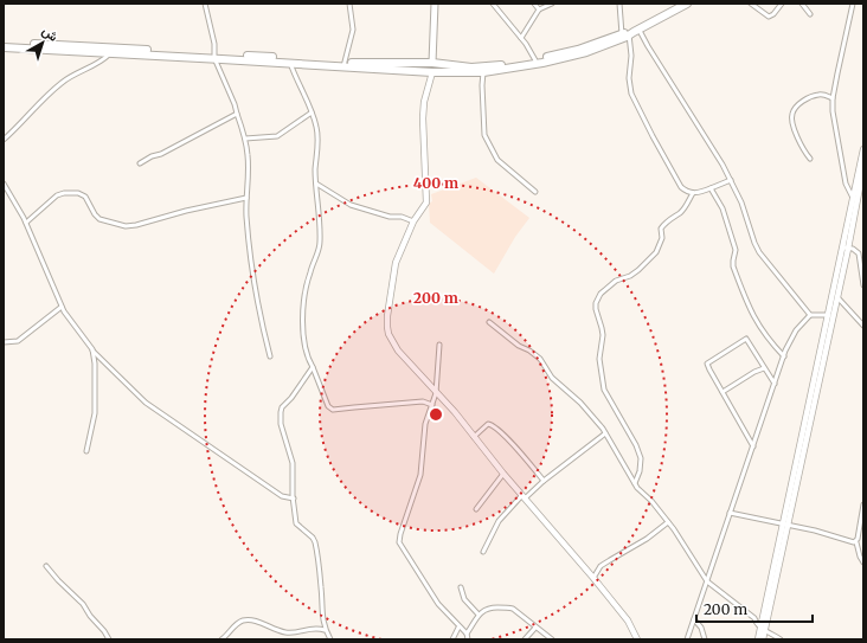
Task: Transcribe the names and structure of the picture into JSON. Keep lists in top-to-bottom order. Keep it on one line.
{"scale_bar":"200 m","north":"top right","rings":["400 m","200 m"]}
